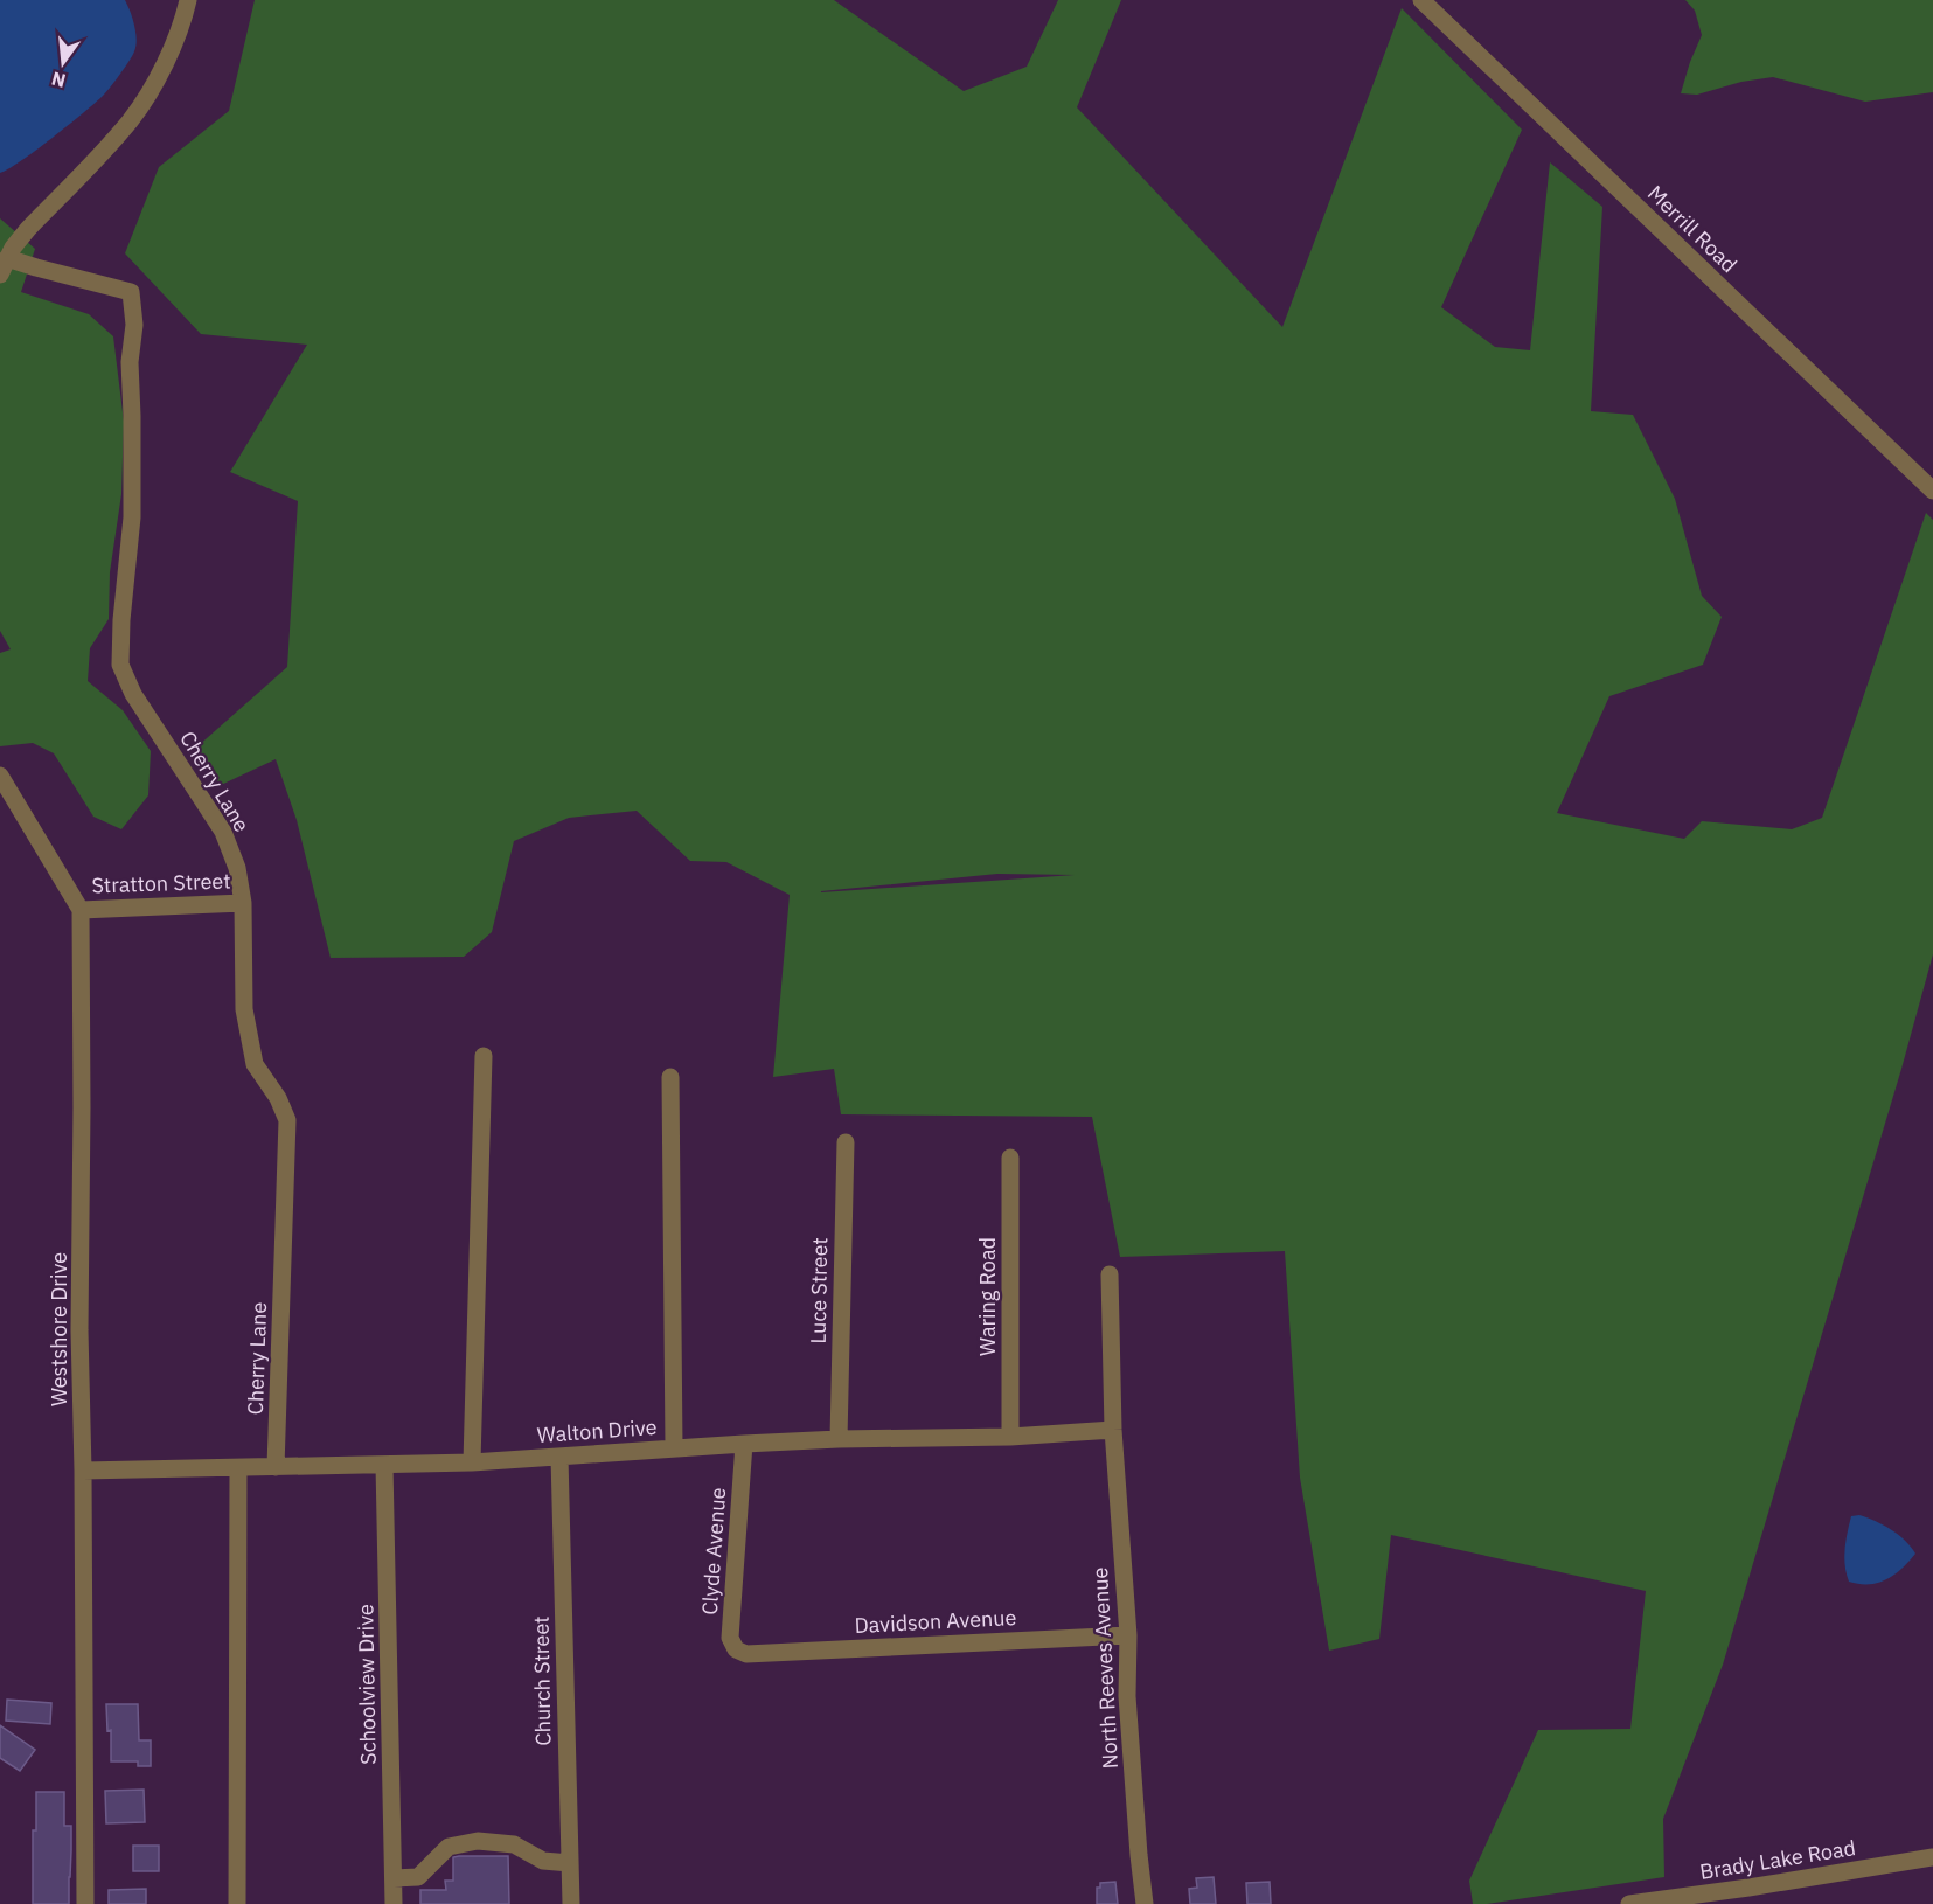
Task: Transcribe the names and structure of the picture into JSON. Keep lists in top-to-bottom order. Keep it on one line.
{"streets":{"street":["Merrill Road","Cherry Lane","Stratton Street","Luce Street","Waring Road","Westshore Drive","Walton Drive","Clyde Avenue","Davidson Avenue","North Reeves Avenue","Church Street","Schoolview Drive","Brady Lake Road"]},"crossings":[["Cherry Lane","Stratton Street"],["Cherry Lane","Walton Drive"],["Stratton Street","Westshore Drive"],["Luce Street","Walton Drive"],["Waring Road","Walton Drive"],["Westshore Drive","Walton Drive"],["Walton Drive","Clyde Avenue"],["Walton Drive","North Reeves Avenue"],["Walton Drive","Church Street"],["Walton Drive","Schoolview Drive"],["Clyde Avenue","Davidson Avenue"],["Davidson Avenue","North Reeves Avenue"]],"north":"bottom"}
